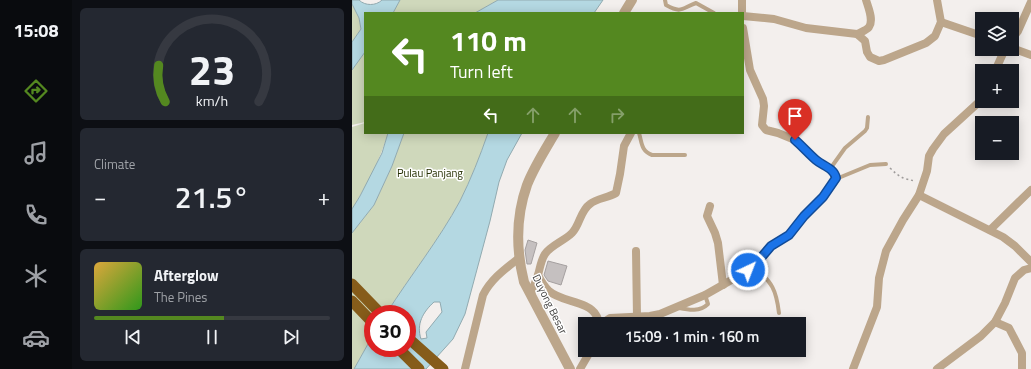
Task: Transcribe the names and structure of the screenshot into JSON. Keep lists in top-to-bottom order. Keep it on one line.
{"streets":{"street":["Duyong Besar"]},"parks":["Pulau Panjang"],"page":{"tabs":"15:08","map_buttons":["+","−"],"turn":["110 m","Turn left"],"tile":"Climate","heat":["−","21.5°","+"],"song":["Afterglow","The Pines"],"limit":"30","trip":"15:09 · 1 min · 160 m","gauge":["23","km/h"]}}
